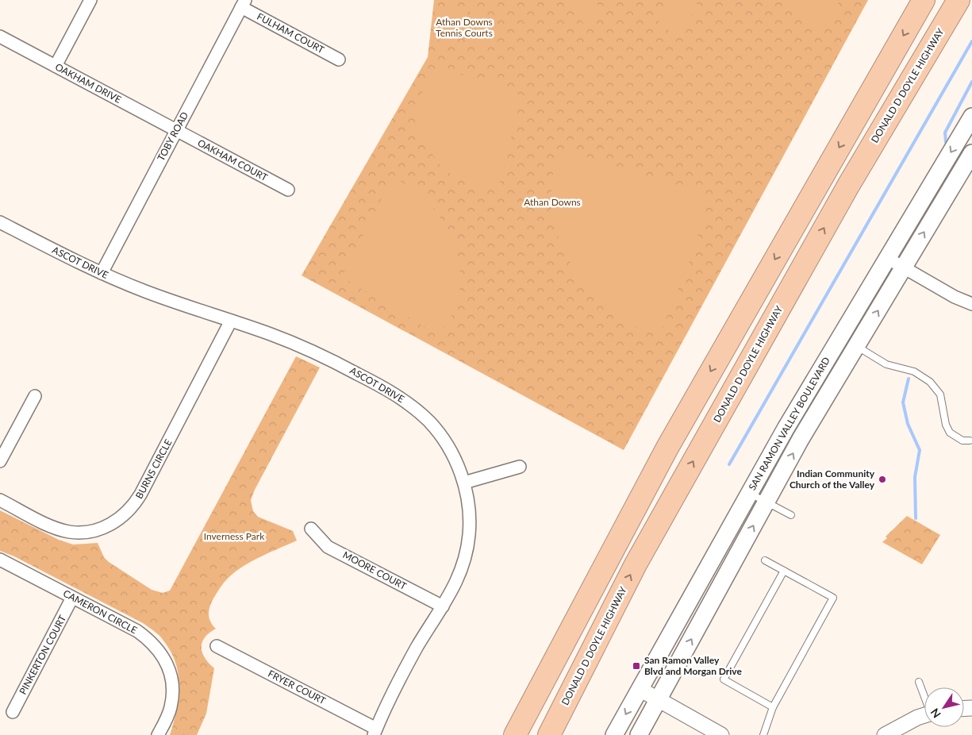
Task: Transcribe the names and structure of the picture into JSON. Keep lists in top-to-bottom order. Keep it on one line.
{"streets":{"highway":["DONALD D DOYLE HIGHWAY"],"main road":["SAN RAMON VALLEY BOULEVARD"],"street":["FULHAM COURT","OAKHAM DRIVE","TOBY ROAD","OAKHAM COURT","ASCOT DRIVE","BURNS CIRCLE","MOORE COURT","CAMERON CIRCLE","PINKERTON COURT","FRYER COURT"]},"crossings":[["FULHAM COURT","TOBY ROAD"],["OAKHAM DRIVE","TOBY ROAD"],["OAKHAM DRIVE","OAKHAM COURT"],["TOBY ROAD","OAKHAM COURT"],["TOBY ROAD","ASCOT DRIVE"],["ASCOT DRIVE","BURNS CIRCLE"],["ASCOT DRIVE","MOORE COURT"],["ASCOT DRIVE","FRYER COURT"],["CAMERON CIRCLE","PINKERTON COURT"]],"parks":["Athan Downs Tennis Courts","Athan Downs","Inverness Park"],"places":{"other":["Indian Community Church of the Valley"],"transit":["San Ramon Valley Blvd and Morgan Drive"]},"north":"bottom left"}
